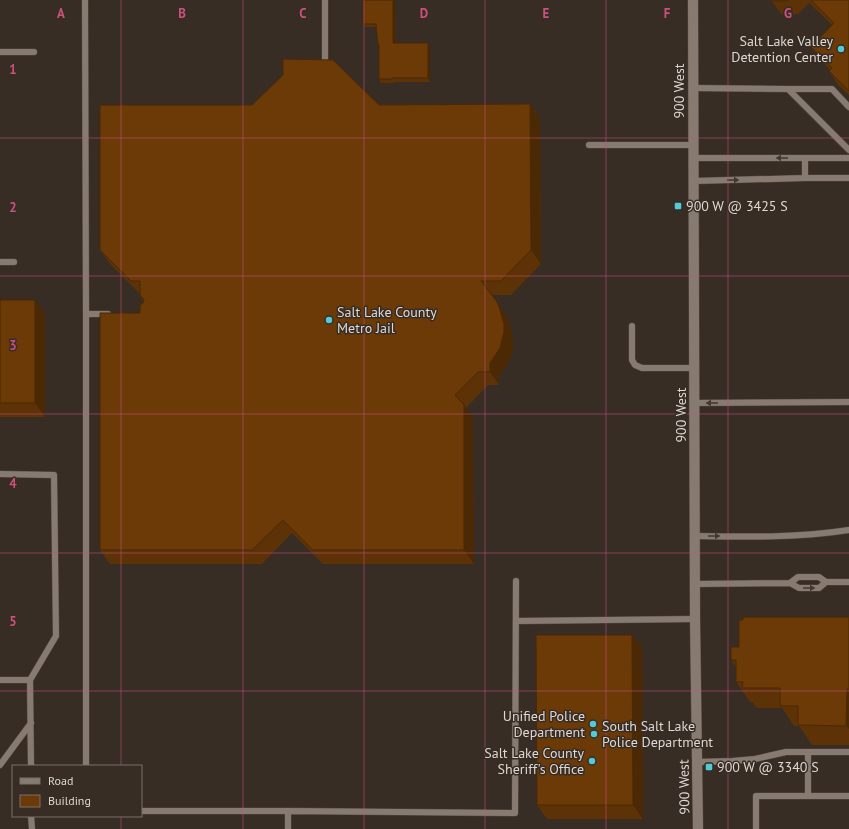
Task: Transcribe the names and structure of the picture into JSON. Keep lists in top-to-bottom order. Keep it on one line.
{"streets":{"street":["900 West"]},"places":{"other":["Salt Lake Valley Detention Center","Salt Lake County Metro Jail","Unified Police Department","South Salt Lake Police Department","Salt Lake County Sheriff's Office"],"transit":["900 W @ 3425 S","900 W @ 3340 S"]},"legend":["Road","Building"],"grid":{"columns":["A","B","C","D","E","F","G"],"rows":["1","2","3","4","5"]}}
